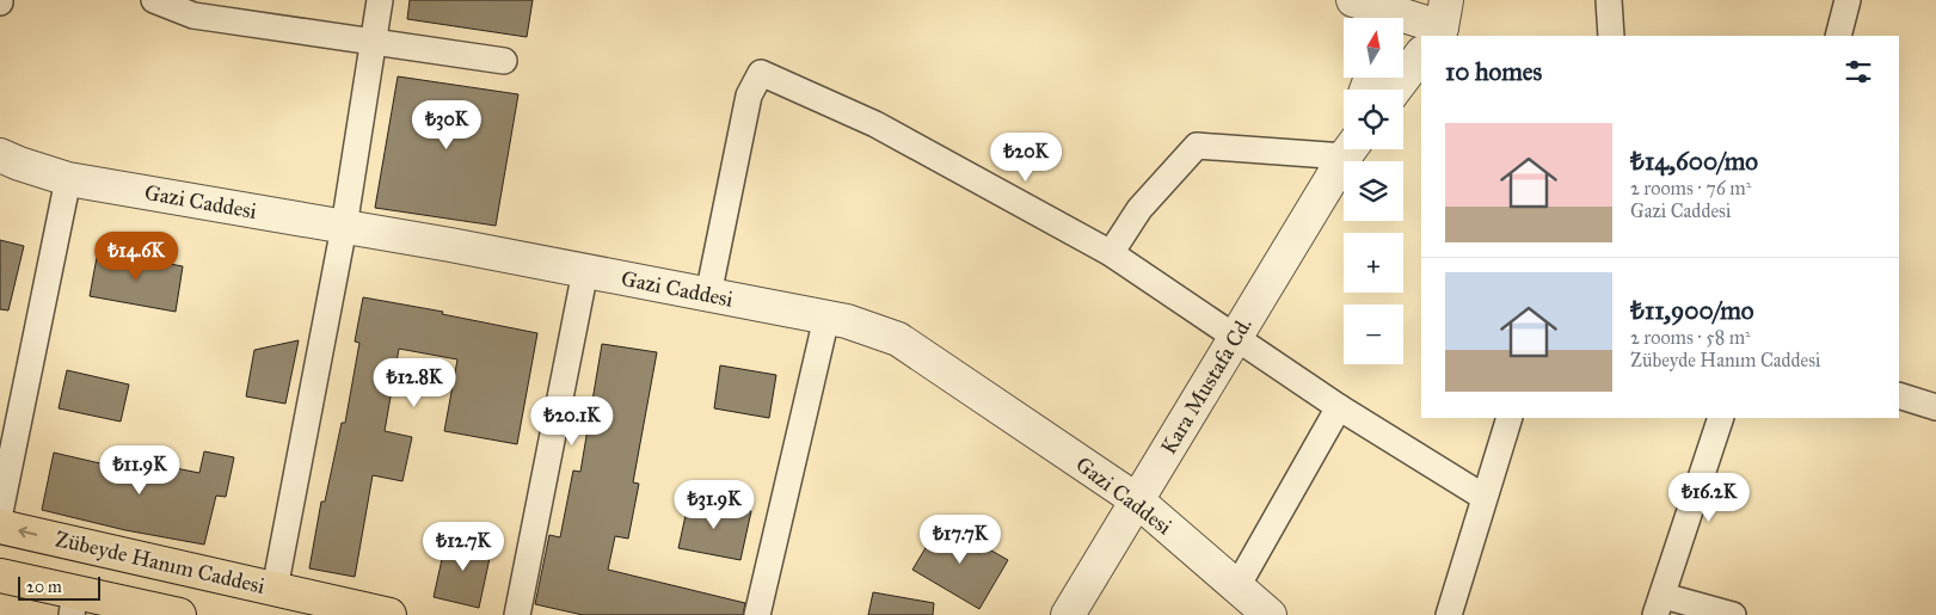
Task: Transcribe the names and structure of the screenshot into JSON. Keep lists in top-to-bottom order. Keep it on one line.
{"streets":{"main road":["Zübeyde Hanım Caddesi"],"street":["Gazi Caddesi","Kara Mustafa Cd."]},"crossings":[["Gazi Caddesi","Kara Mustafa Cd."]],"scale_bar":"20 m","north":"top","page":{"map_buttons":["+","−"],"heading":"10 homes","price":["₺30K","₺20K","₺14.6K","₺12.8K","₺20.1K","₺11.9K","₺16.2K","₺31.9K","₺17.7K","₺12.7K"],"list":[{"name":"₺14,600/mo","note":"2 rooms · 76 m² · Gazi Caddesi"},{"name":"₺11,900/mo","note":"2 rooms · 58 m² · Zübeyde Hanım Caddesi"}],"scale":"20 m"}}
